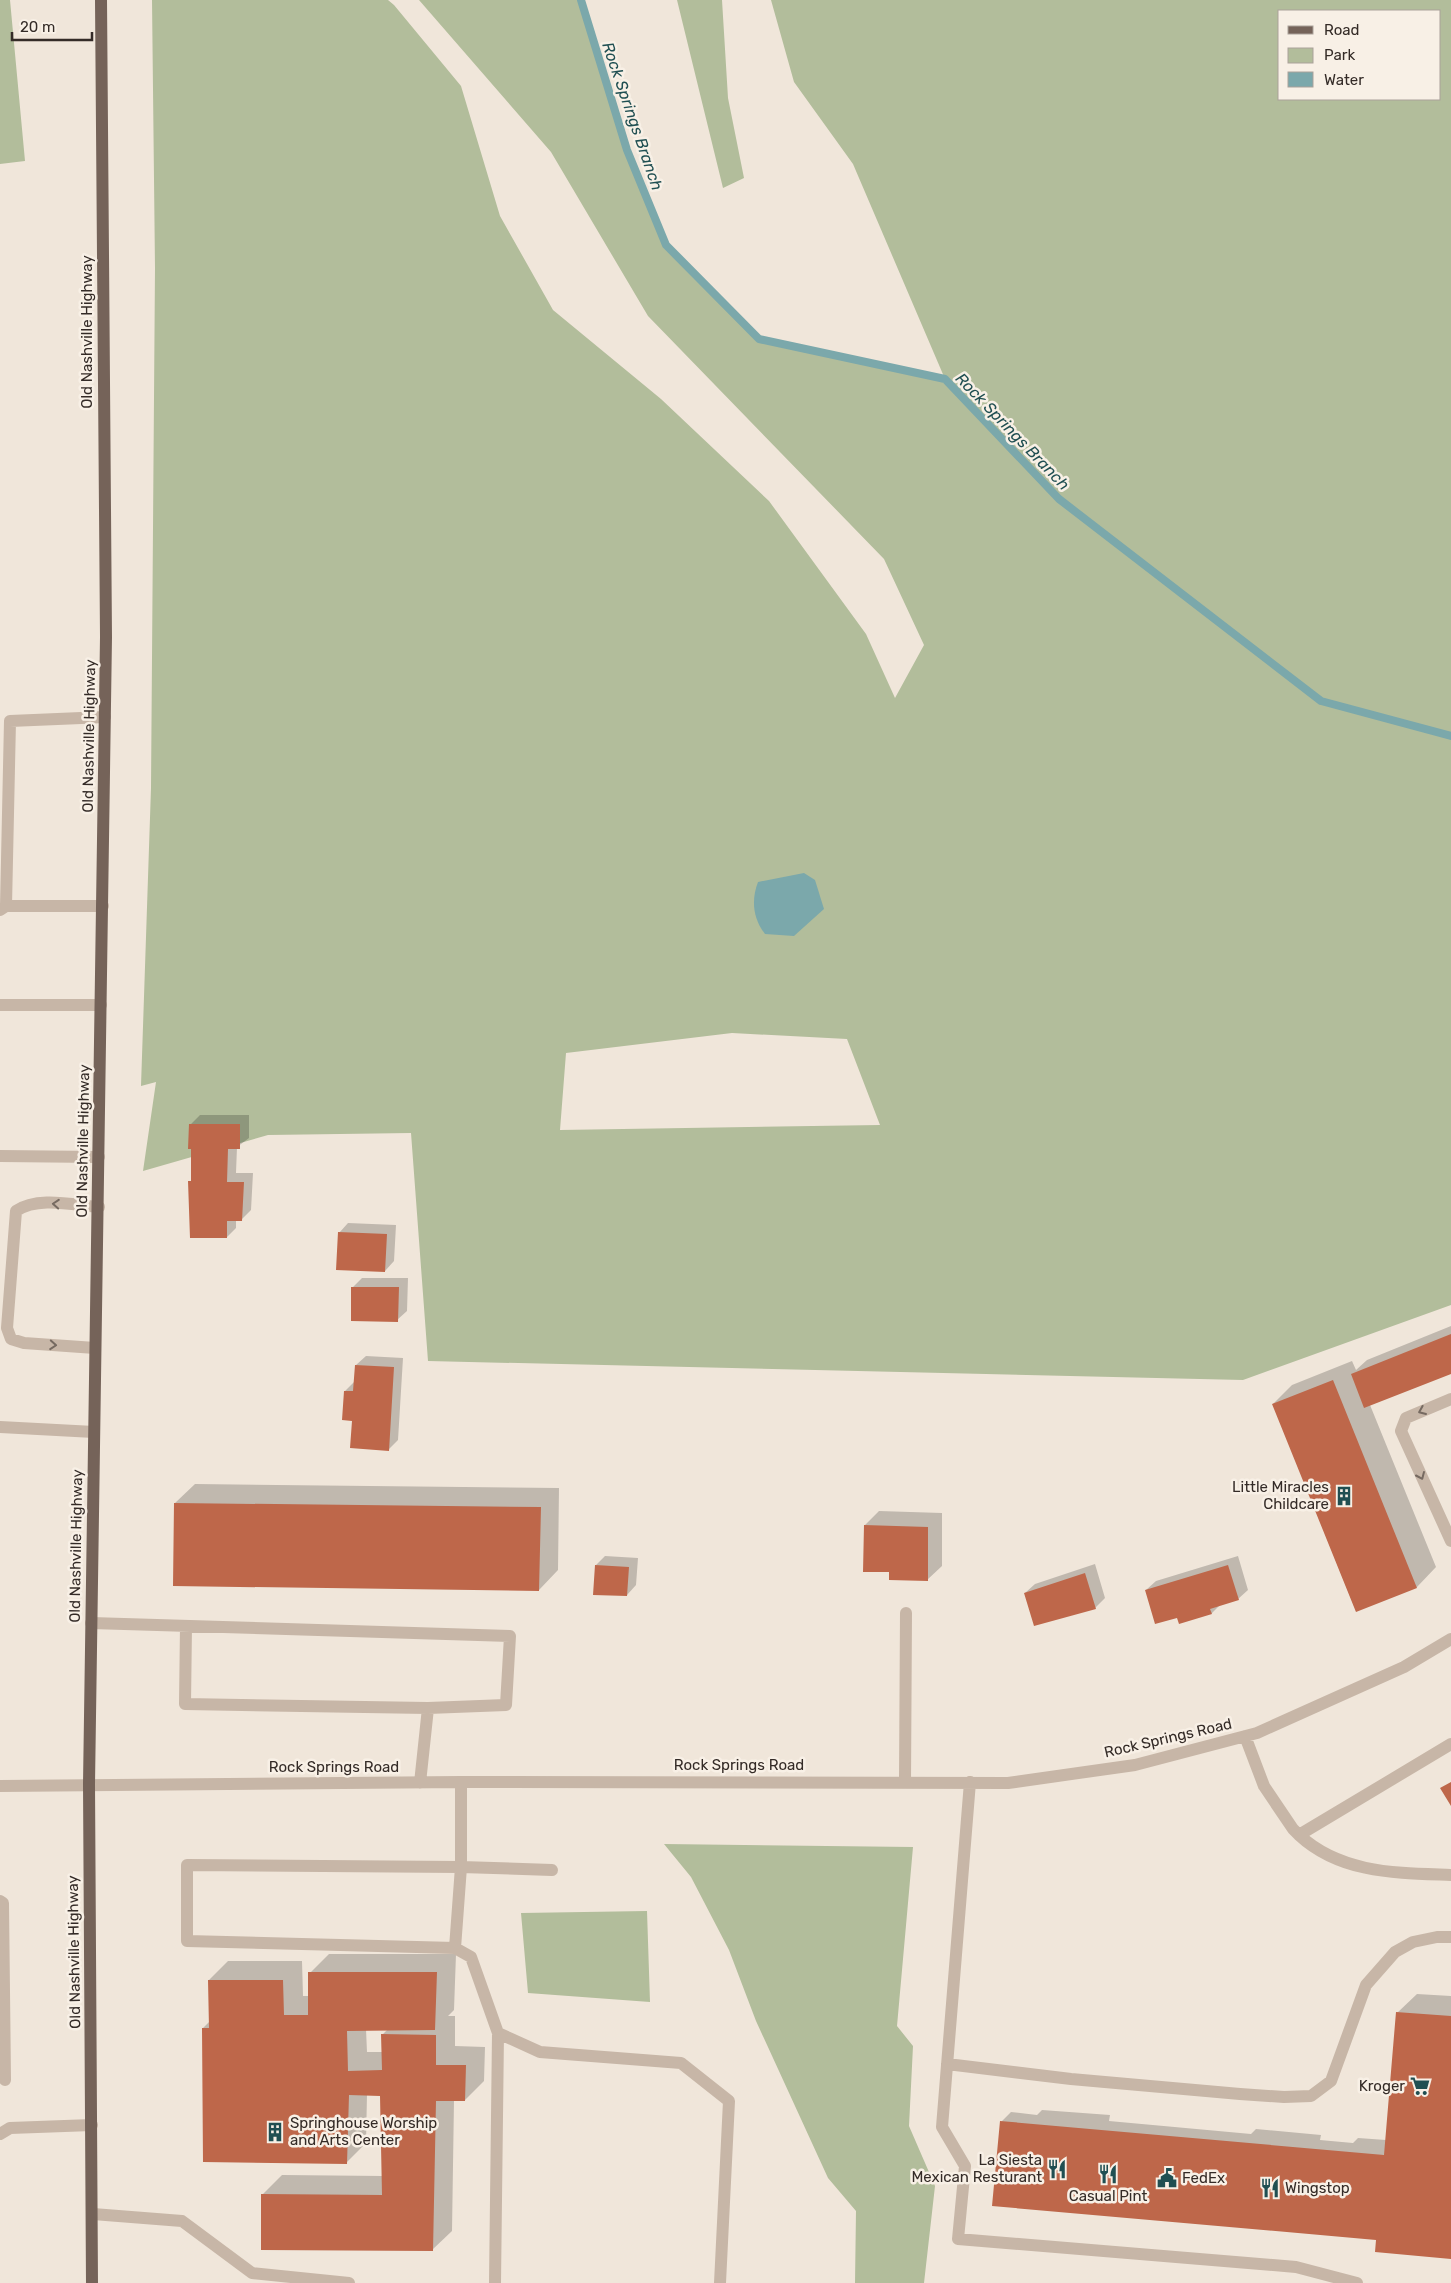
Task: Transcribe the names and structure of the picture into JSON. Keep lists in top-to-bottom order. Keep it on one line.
{"streets":{"main road":["Old Nashville Highway"],"street":["Rock Springs Road"]},"crossings":[["Old Nashville Highway","Rock Springs Road"]],"water":["Rock Springs Branch"],"places":{"building":["Little Miracles Childcare","Springhouse Worship and Arts Center"],"supermarket":["Kroger"],"restaurant":["La Siesta Mexican Resturant","Casual Pint","Wingstop"],"public building":["FedEx"]},"legend":["Road","Park","Water"],"scale_bar":"20 m"}
